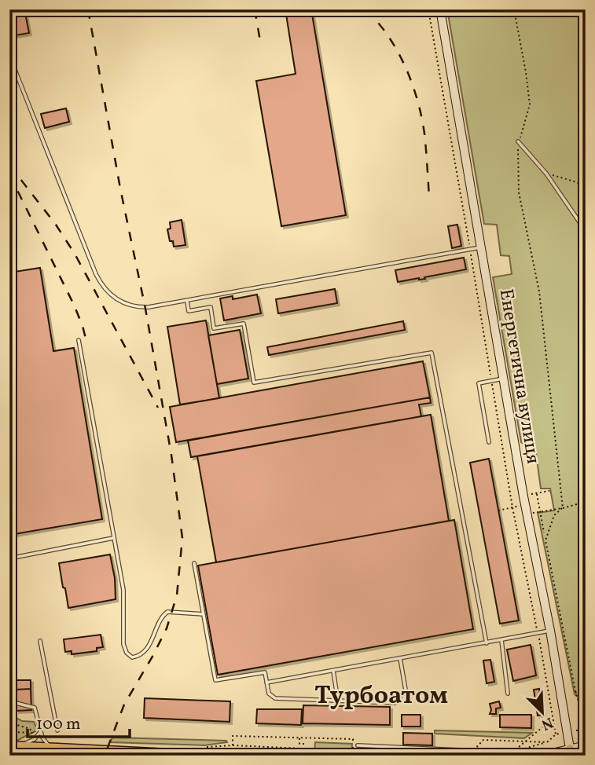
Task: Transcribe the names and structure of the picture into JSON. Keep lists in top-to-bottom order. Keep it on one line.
{"streets":{"street":["Енергетична вулиця"]},"districts":["Турбоатом"],"scale_bar":"100 m","north":"bottom right"}
